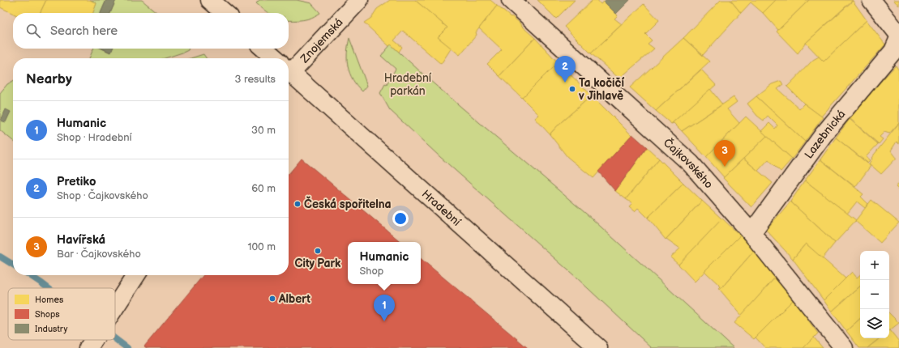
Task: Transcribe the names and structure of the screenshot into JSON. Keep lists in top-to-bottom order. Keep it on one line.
{"streets":{"street":["Znojemská","Lazebnická","Čajkovského","Hradební"]},"crossings":[["Lazebnická","Čajkovského"]],"parks":["Hradební parkán"],"places":["Ta kočičí v Jihlavě","Česká spořitelna","City Park","Albert"],"legend":["Homes","Shops","Industry"],"page":{"search":"Search here","pins":["2","3","1"],"heading":["Nearby","3 results"],"list":[{"mark":"1","name":"Humanic","note":"Shop · Hradební","value":"30 m"},{"mark":"2","name":"Pretiko","note":"Shop · Čajkovského","value":"60 m"},{"mark":"3","name":"Havířská","note":"Bar · Čajkovského","value":"100 m"}],"popup":["Humanic","Shop"],"map_buttons":["+","−"]}}
